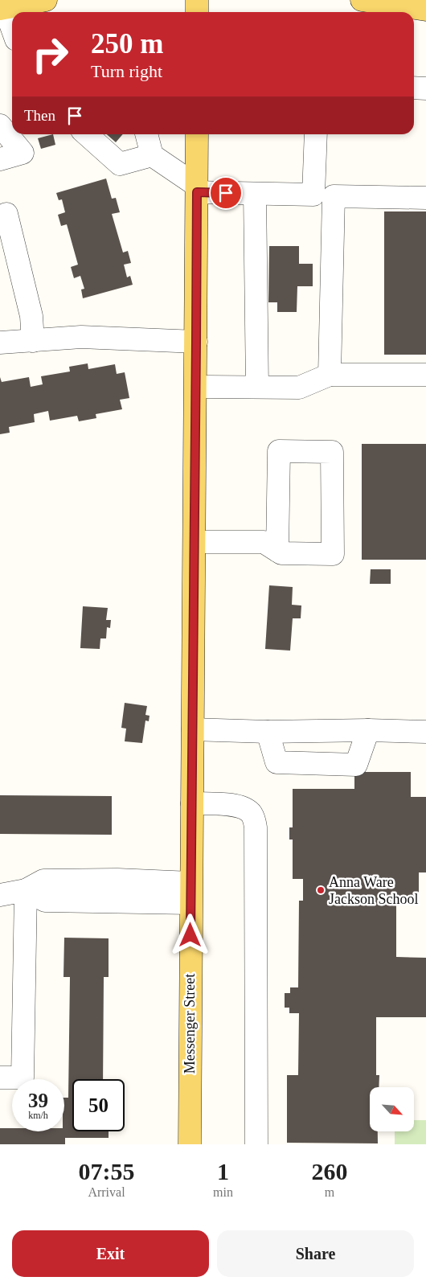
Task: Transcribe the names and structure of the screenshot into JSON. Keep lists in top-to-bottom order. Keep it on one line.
{"streets":{"main road":["Messenger Street"]},"places":["Anna Ware Jackson School"],"north":"bottom right","page":{"turn":["250 m","Turn right"],"then":"Then","speed":"39 km/h","limit":"50","eta":["07:55","Arrival","1","min","260","m"],"buttons":["Exit","Share"]}}
